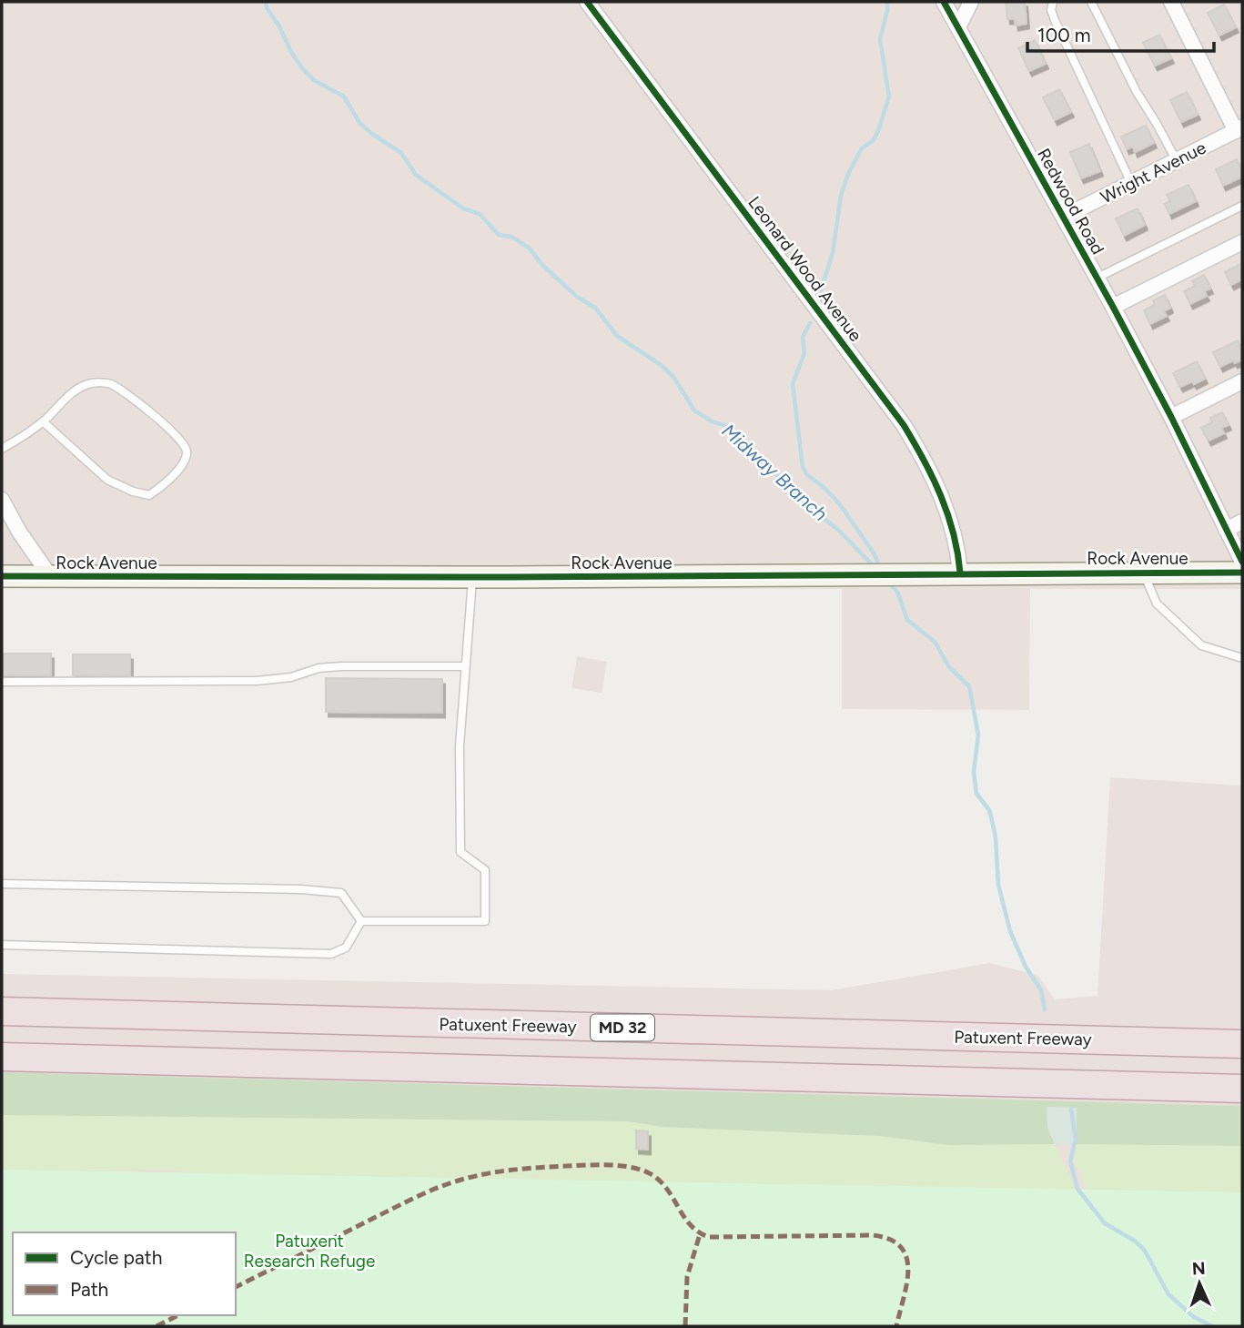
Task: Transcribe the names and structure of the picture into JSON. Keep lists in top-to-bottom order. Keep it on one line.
{"streets":{"highway":["Patuxent Freeway","MD 32"],"street":["Wright Avenue","Redwood Road","Leonard Wood Avenue","Rock Avenue"]},"crossings":[["Wright Avenue","Redwood Road"],["Leonard Wood Avenue","Rock Avenue"]],"water":["Midway Branch"],"parks":["Patuxent Research Refuge"],"legend":["Cycle path","Path"],"scale_bar":"100 m","north":"top"}
